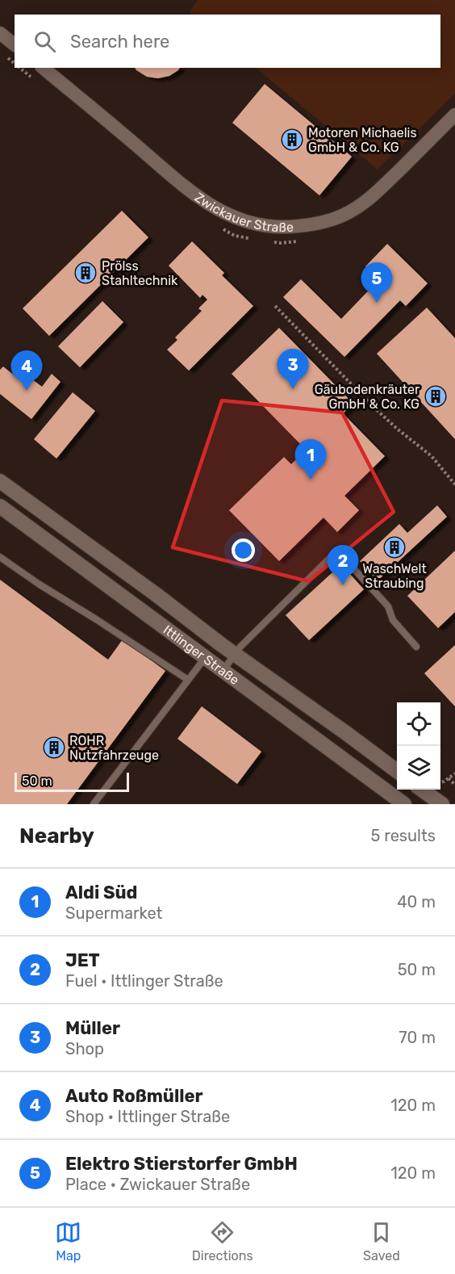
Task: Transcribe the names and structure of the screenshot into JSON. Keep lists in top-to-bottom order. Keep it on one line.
{"streets":{"street":["Zwickauer Straße","Ittlinger Straße"]},"places":{"building":["Motoren Michaelis GmbH & Co. KG","Prölss Stahltechnik","Gäubodenkräuter GmbH & Co. KG","WaschWelt Straubing","ROHR Nutzfahrzeuge"]},"scale_bar":"50 m","page":{"search":"Search here","pins":["5","3","4","1","2"],"scale":"50 m","heading":["Nearby","5 results"],"list":[{"mark":"1","name":"Aldi Süd","note":"Supermarket","value":"40 m"},{"mark":"2","name":"JET","note":"Fuel · Ittlinger Straße","value":"50 m"},{"mark":"3","name":"Müller","note":"Shop","value":"70 m"},{"mark":"4","name":"Auto Roßmüller","note":"Shop · Ittlinger Straße","value":"120 m"},{"mark":"5","name":"Elektro Stierstorfer GmbH","note":"Place · Zwickauer Straße","value":"120 m"}],"nav":["Map","Directions","Saved"]}}
